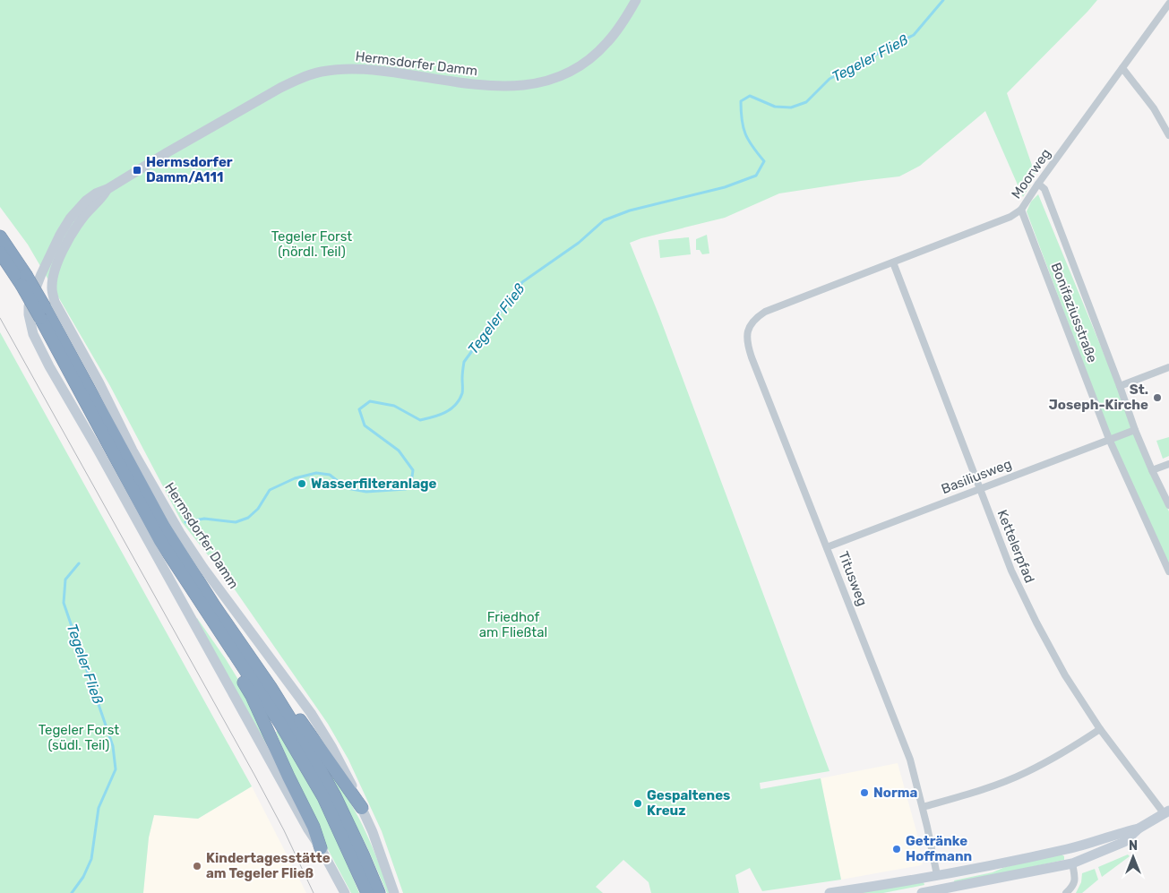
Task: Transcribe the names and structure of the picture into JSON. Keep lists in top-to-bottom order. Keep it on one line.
{"streets":{"main road":["Hermsdorfer Damm"],"street":["Moorweg","Bonifaziusstraße","Basiliusweg","Kettelerpfad","Titusweg"]},"crossings":[["Moorweg","Bonifaziusstraße"],["Moorweg","Kettelerpfad"],["Moorweg","Titusweg"],["Bonifaziusstraße","Basiliusweg"],["Basiliusweg","Kettelerpfad"],["Basiliusweg","Titusweg"]],"water":["Tegeler Fließ"],"parks":["Tegeler Forst (nördl. Teil)","Friedhof am Fließtal","Tegeler Forst (südl. Teil)"],"places":{"transit":["Hermsdorfer Damm/A111"],"other":["St. Joseph-Kirche","Wasserfilteranlage","Norma","Gespaltenes Kreuz","Getränke Hoffmann","Kindertagesstätte am Tegeler Fließ"]},"north":"top"}
